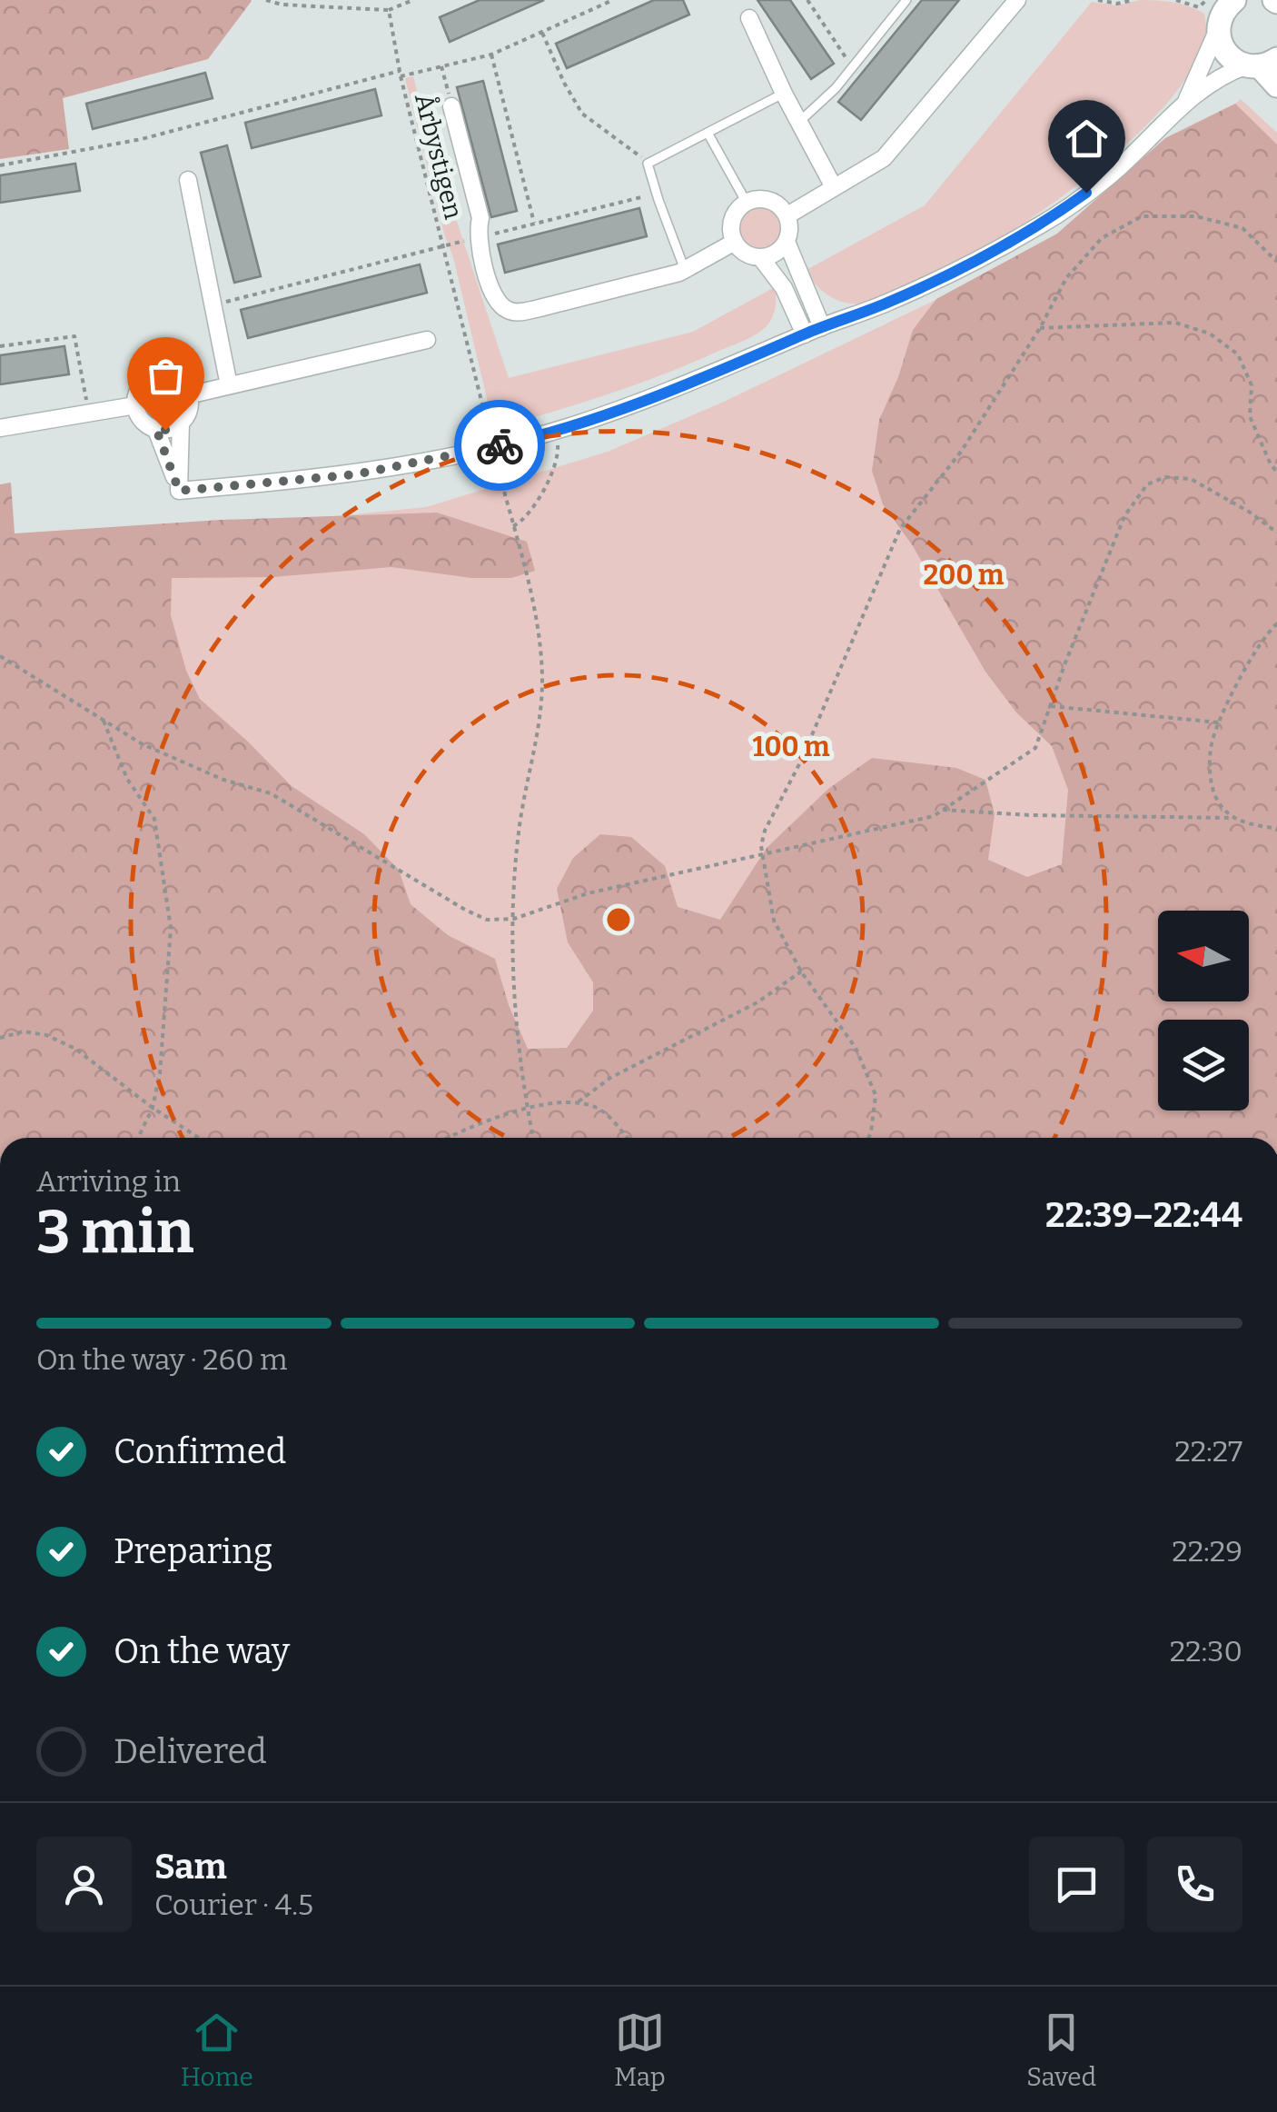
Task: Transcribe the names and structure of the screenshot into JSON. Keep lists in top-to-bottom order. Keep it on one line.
{"streets":{"path":["Årbystigen"]},"north":"left","page":{"heading":["3 min","Arriving in","22:39–22:44"],"panel":["Sam","Courier · 4.5"],"bar":"On the way · 260 m","list":[["Confirmed","22:27"],["Preparing","22:29"],["On the way","22:30"],"Delivered"],"tabs":["Home","Map","Saved"]},"rings":["200 m","100 m"]}
